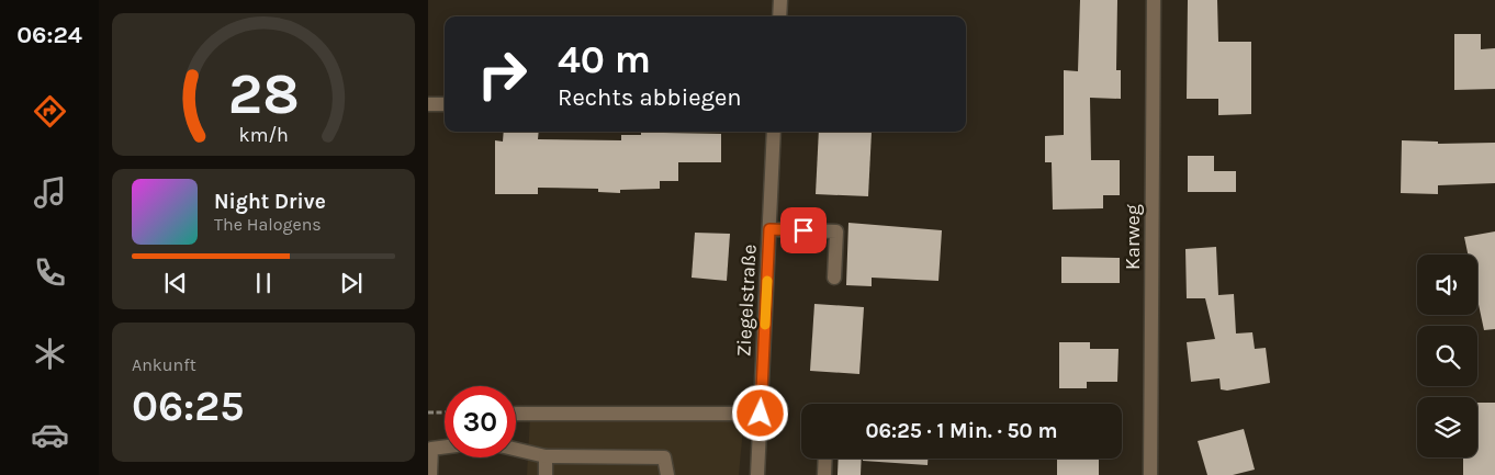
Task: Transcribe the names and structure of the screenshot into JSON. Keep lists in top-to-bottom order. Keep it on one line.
{"streets":{"street":["Karweg","Ziegelstraße"]},"page":{"tabs":"06:24","turn":["40 m","Rechts abbiegen"],"song":["Night Drive","The Halogens"],"tile":["Ankunft","06:25"],"limit":"30","trip":"06:25 · 1 Min. · 50 m","gauge":["28","km/h"]}}
